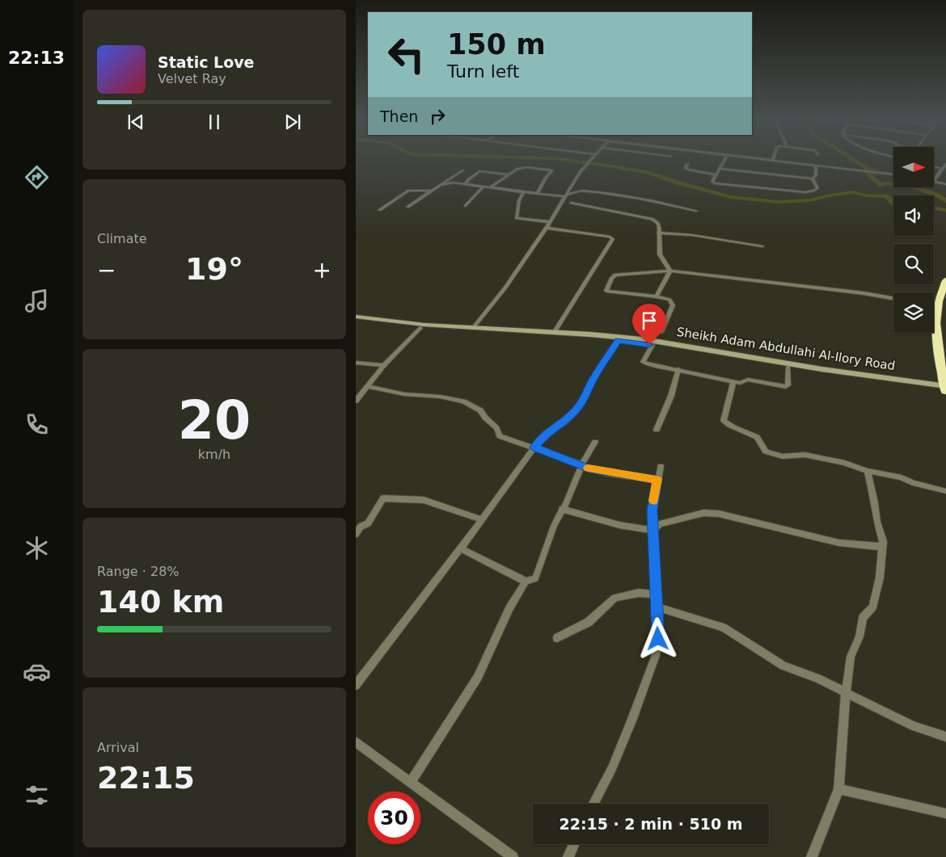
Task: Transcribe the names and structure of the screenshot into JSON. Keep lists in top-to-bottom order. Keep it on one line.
{"streets":{"street":["Sheikh Adam Abdullahi Al-Ilory Road"]},"north":"right","page":{"tabs":"22:13","turn":["150 m","Turn left"],"song":["Static Love","Velvet Ray"],"then":"Then","tile":["Climate",["20","km/h"],["Range · 28%","140 km"],["Arrival","22:15"]],"heat":["−","19°","+"],"limit":"30","trip":"22:15 · 2 min · 510 m"}}
